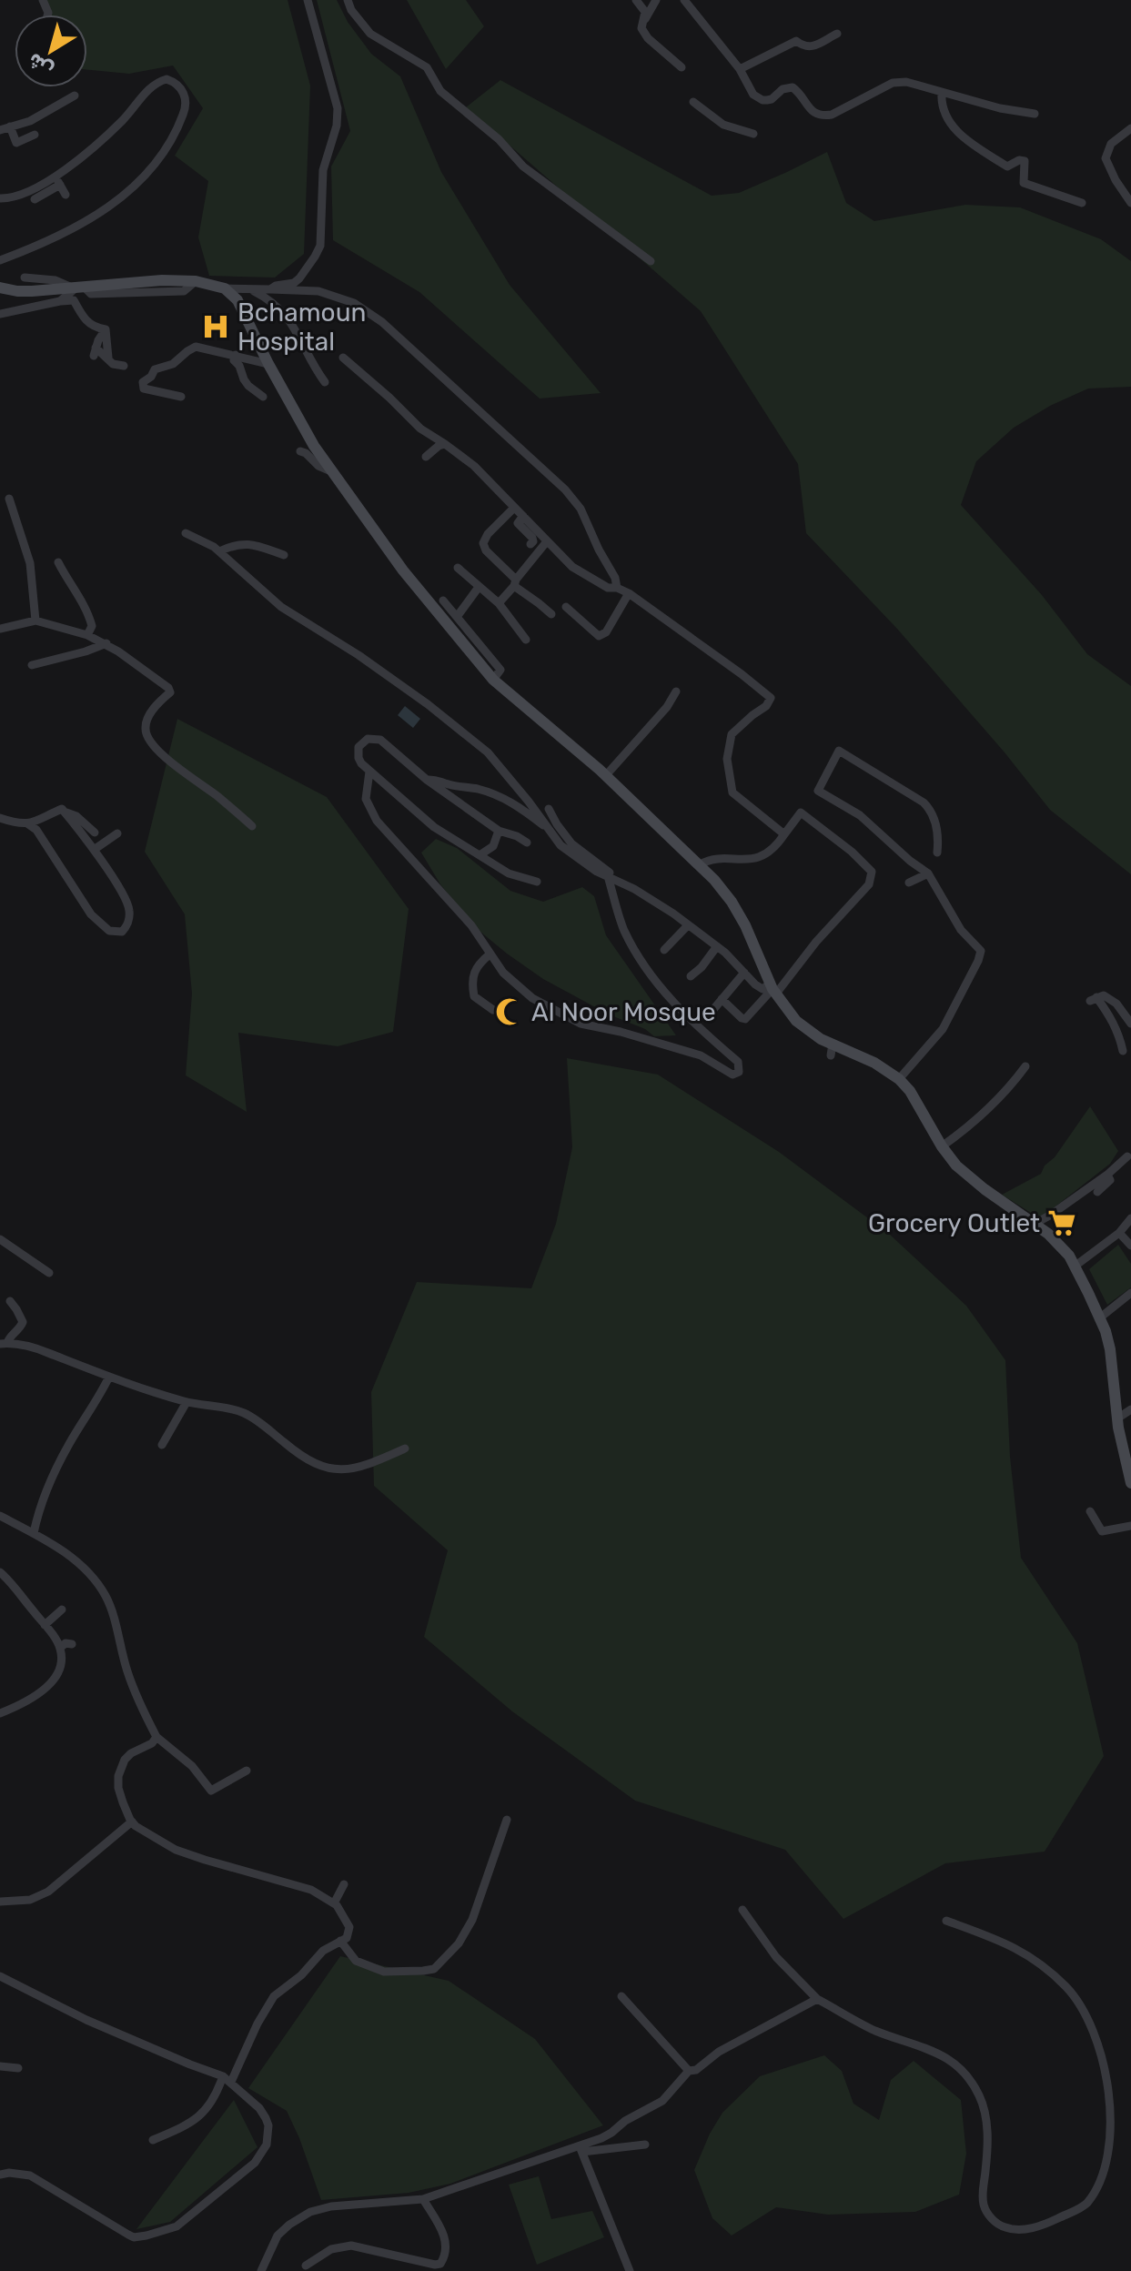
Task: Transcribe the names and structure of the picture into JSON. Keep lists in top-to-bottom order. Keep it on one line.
{"places":{"hospital":["Bchamoun Hospital"],"mosque":["Al Noor Mosque"],"supermarket":["Grocery Outlet"]},"north":"bottom left"}
